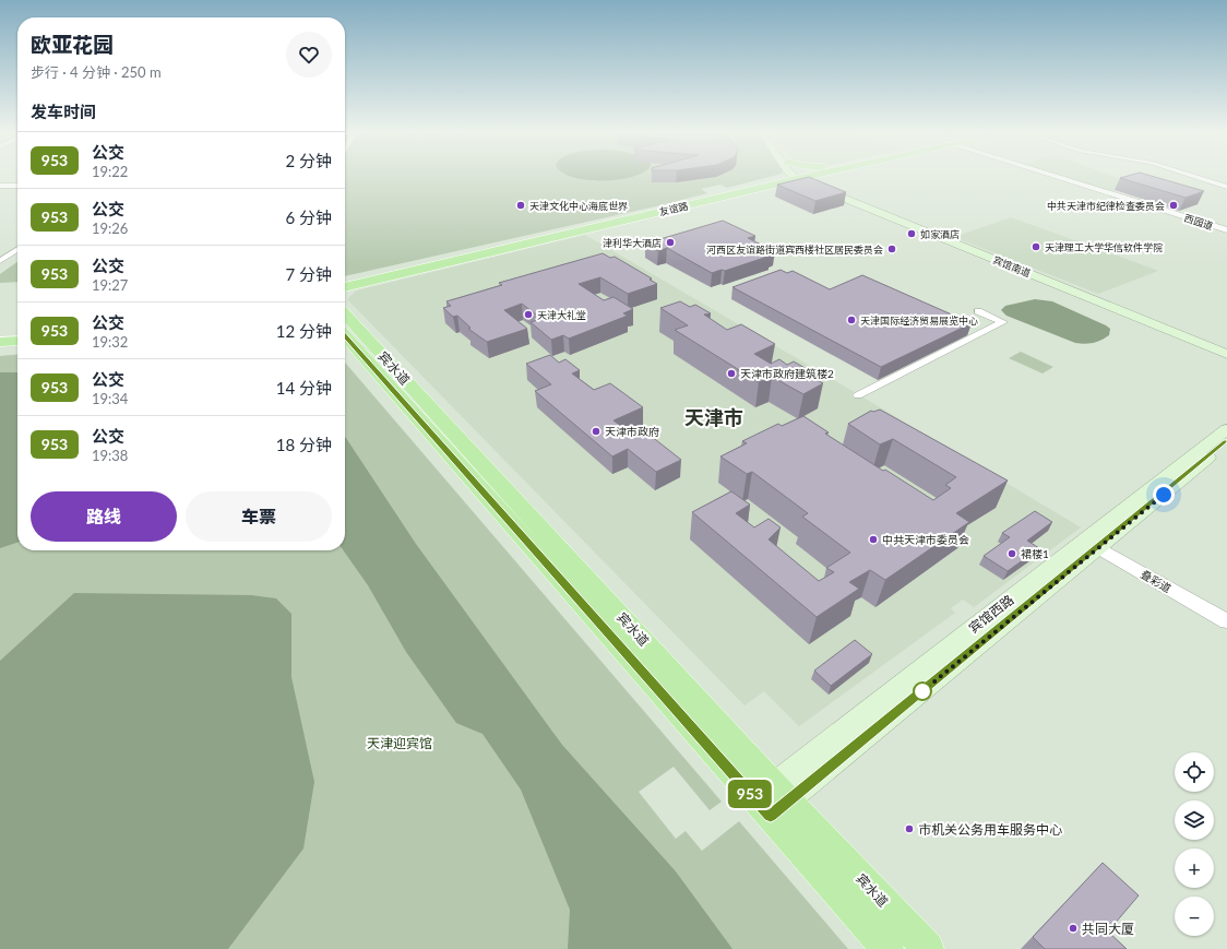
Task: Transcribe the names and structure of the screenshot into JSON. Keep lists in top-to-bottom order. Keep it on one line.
{"streets":{"main road":["友谊路","宾馆南道","宾水道","宾馆西路"],"street":["西园道","叠彩道"]},"crossings":[["友谊路","宾馆南道"],["宾水道","宾馆西路"],["叠彩道","宾馆西路"]],"districts":["天津市"],"parks":["天津迎宾馆"],"places":["天津文化中心海底世界","中共天津市纪律检查委员会","如家酒店","津利华大酒店","天津理工大学华信软件学院","河西区友谊路街道宾西楼社区居民委员会","天津大礼堂","天津国际经济贸易展览中心","天津市政府建筑楼2","天津市政府","中共天津市委员会","裙楼1","市机关公务用车服务中心","共同大厦"],"lines":["bus line 953"],"page":{"on_map":"953","heading":[["欧亚花园","步行 · 4 分钟 · 250 m"],"发车时间"],"list":[{"mark":"953","name":"公交","note":"19:22","value":"2 分钟"},{"mark":"953","name":"公交","note":"19:26","value":"6 分钟"},{"mark":"953","name":"公交","note":"19:27","value":"7 分钟"},{"mark":"953","name":"公交","note":"19:32","value":"12 分钟"},{"mark":"953","name":"公交","note":"19:34","value":"14 分钟"},{"mark":"953","name":"公交","note":"19:38","value":"18 分钟"}],"buttons":["路线","车票"],"map_buttons":["+","−"]}}
